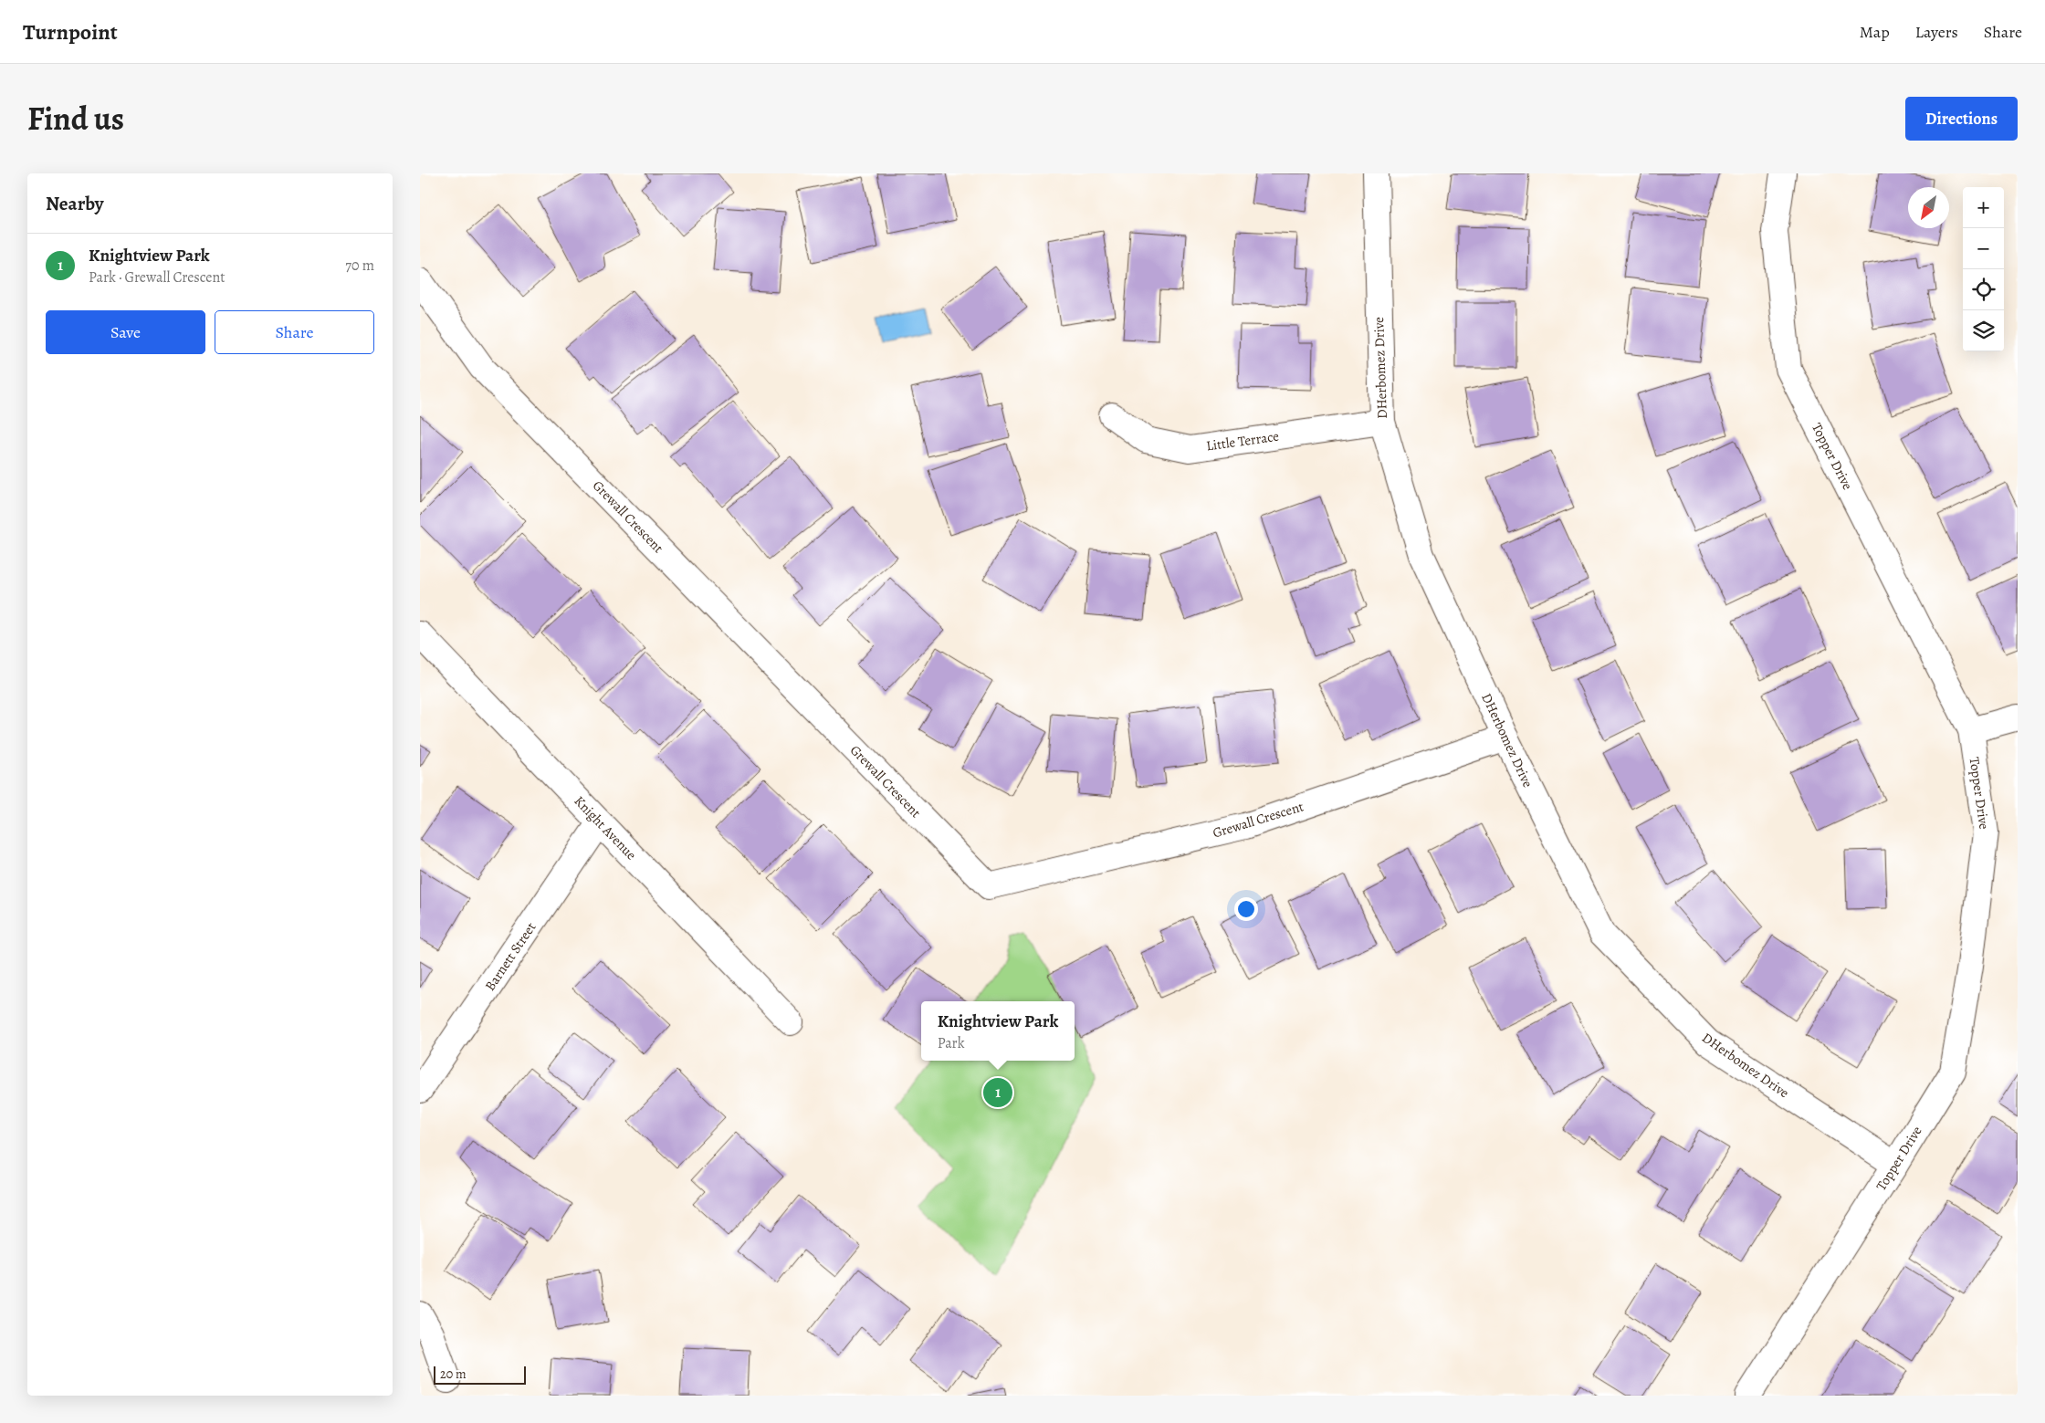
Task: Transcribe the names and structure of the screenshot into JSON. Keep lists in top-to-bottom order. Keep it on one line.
{"streets":{"street":["DHerbomez Drive","Little Terrace","Topper Drive","Grewall Crescent","Knight Avenue","Barnett Street"]},"crossings":[["DHerbomez Drive","Little Terrace"],["DHerbomez Drive","Topper Drive"],["DHerbomez Drive","Grewall Crescent"],["Knight Avenue","Barnett Street"]],"scale_bar":"20 m","north":"bottom left","page":{"header":"Turnpoint","nav":["Map","Layers","Share"],"title":"Find us","buttons":["Directions",["Save","Share"]],"heading":"Nearby","map_buttons":["+","−"],"list":[{"mark":"1","name":"Knightview Park","note":"Park · Grewall Crescent","value":"70 m"}],"popup":["Knightview Park","Park"],"pins":"1","scale":"20 m"}}
